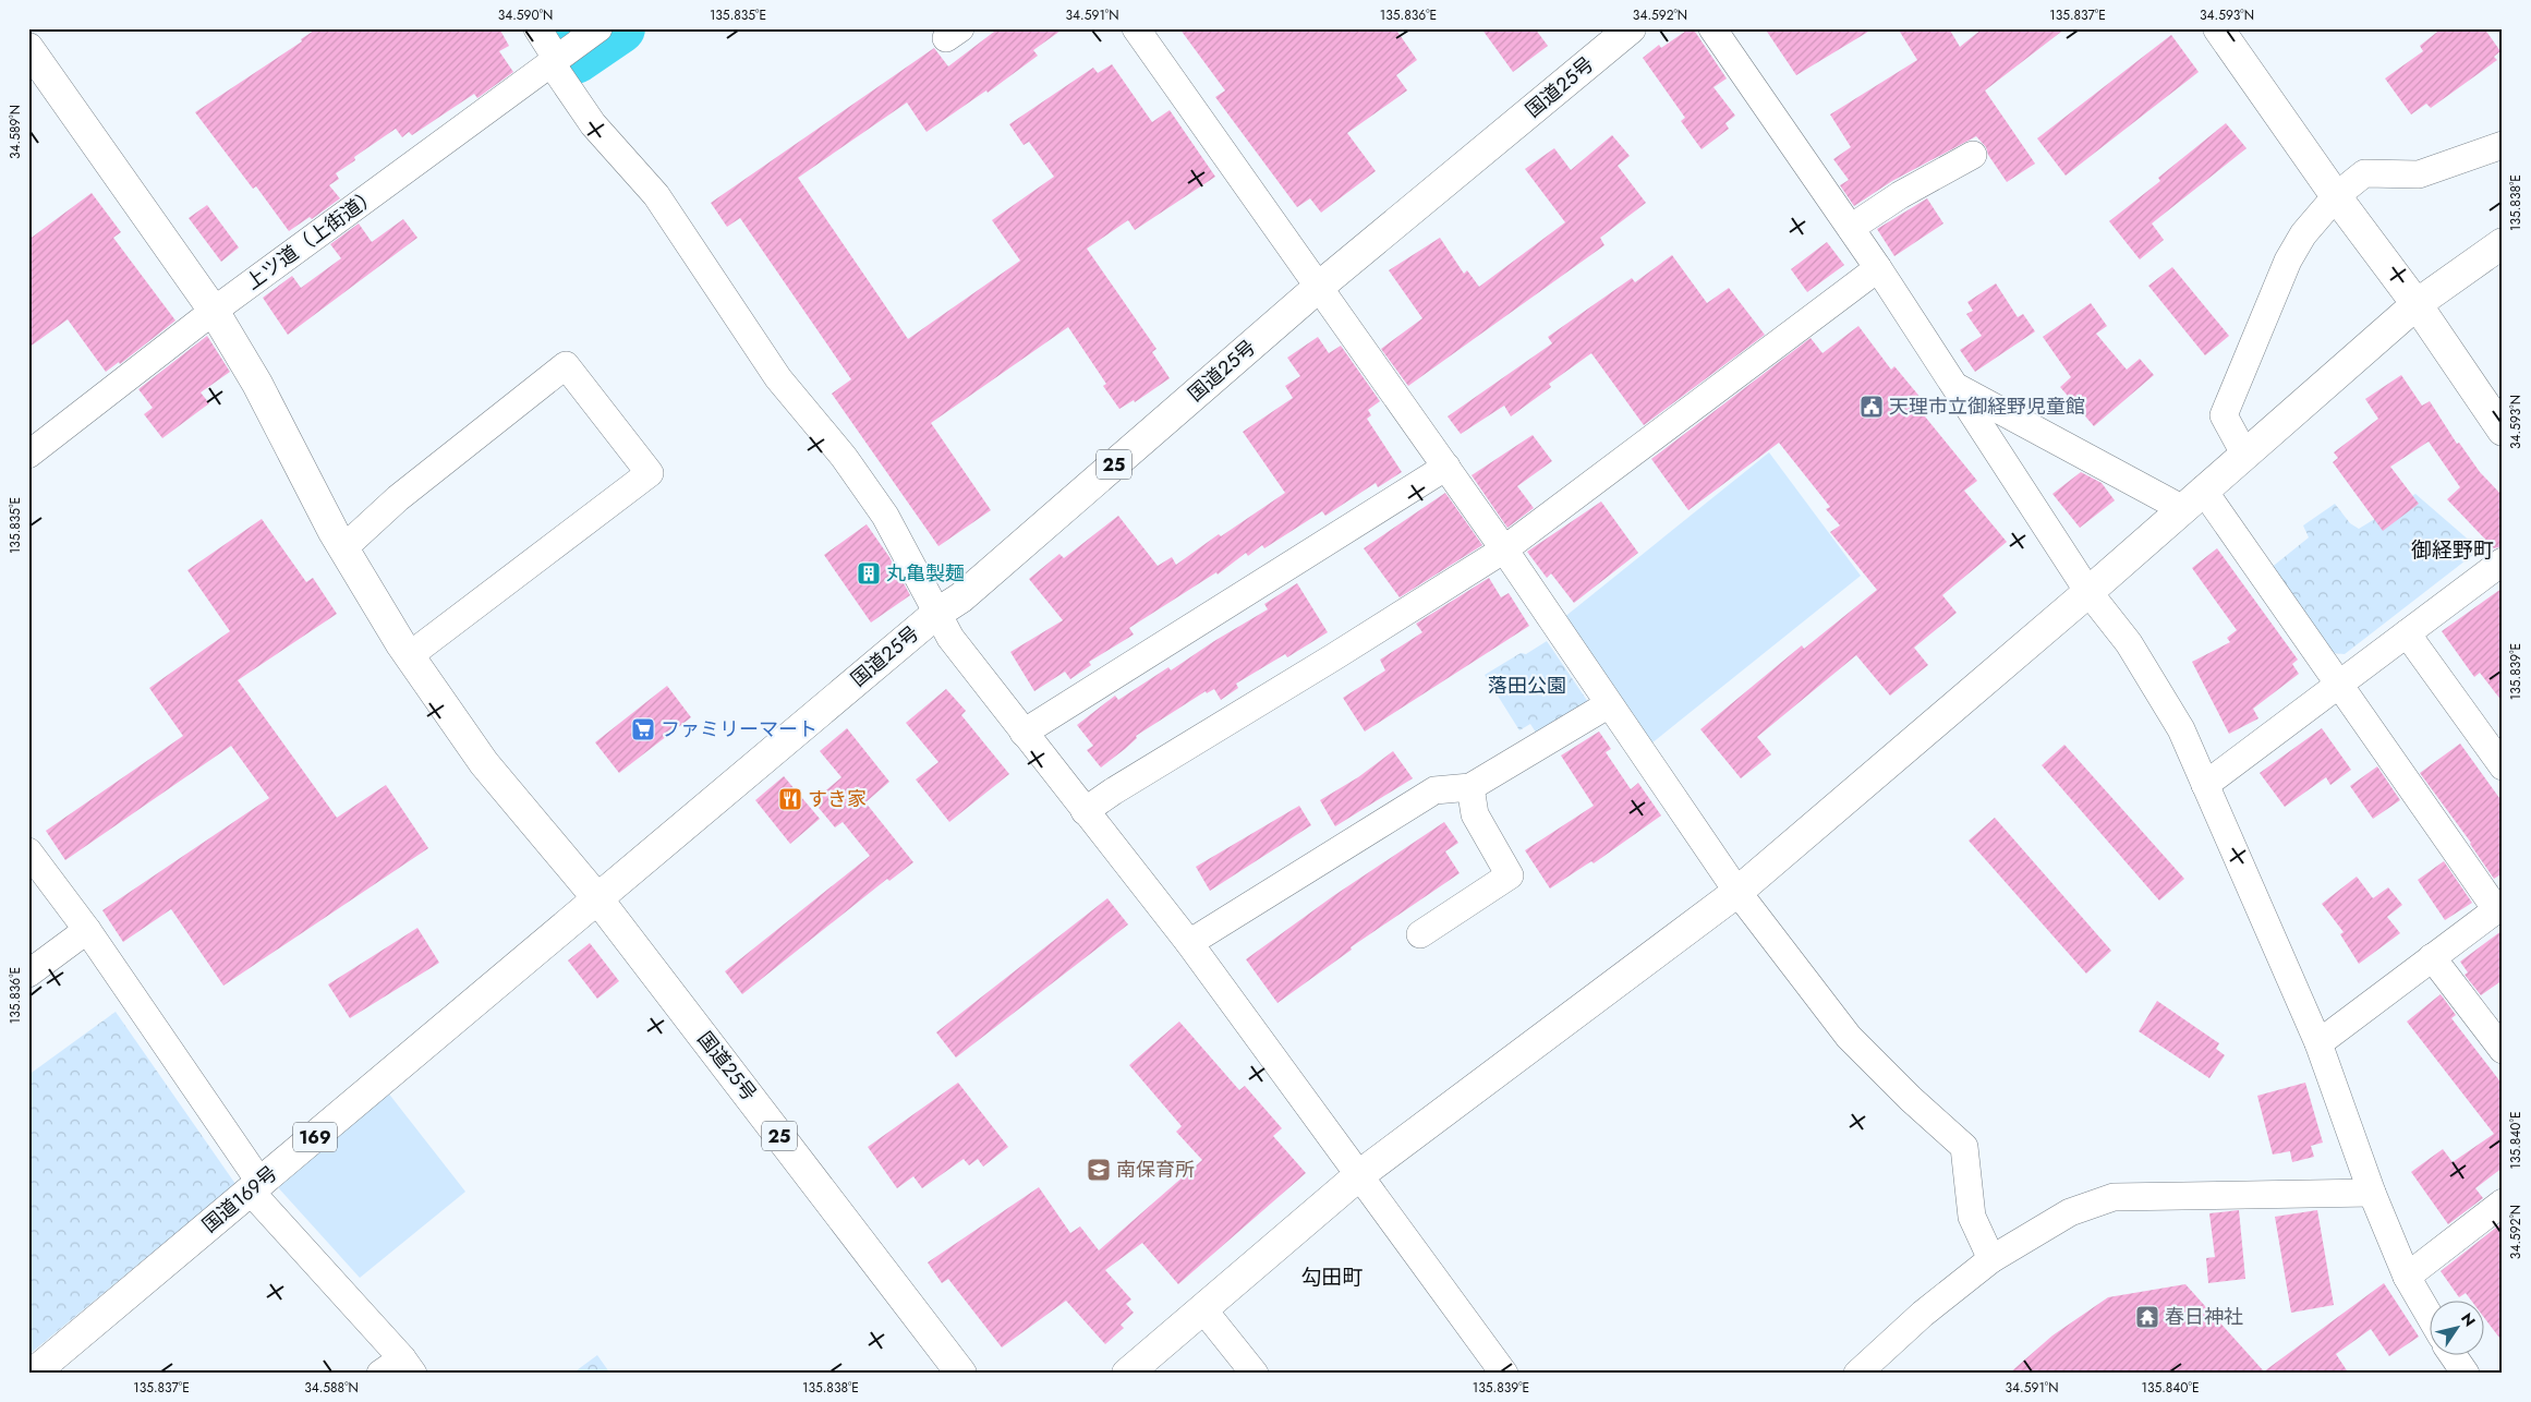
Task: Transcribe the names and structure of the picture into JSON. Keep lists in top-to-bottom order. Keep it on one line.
{"streets":{"main road":["国道25号","25","169","国道169号"],"street":["上ツ道（上街道）"]},"crossings":[["国道25号","国道169号"]],"districts":["御経野町","勾田町"],"parks":["落田公園"],"places":{"public building":["天理市立御経野児童館"],"building":["丸亀製麺"],"supermarket":["ファミリーマート"],"restaurant":["すき家"],"school or university":["南保育所"],"temple":["春日神社"]},"north":"top right","coordinates":["34.590°N","135.835°E","34.591°N","135.836°E","34.592°N","135.837°E","34.593°N","34.589°N","135.838°E","135.839°E","135.840°E","34.588°N"]}
